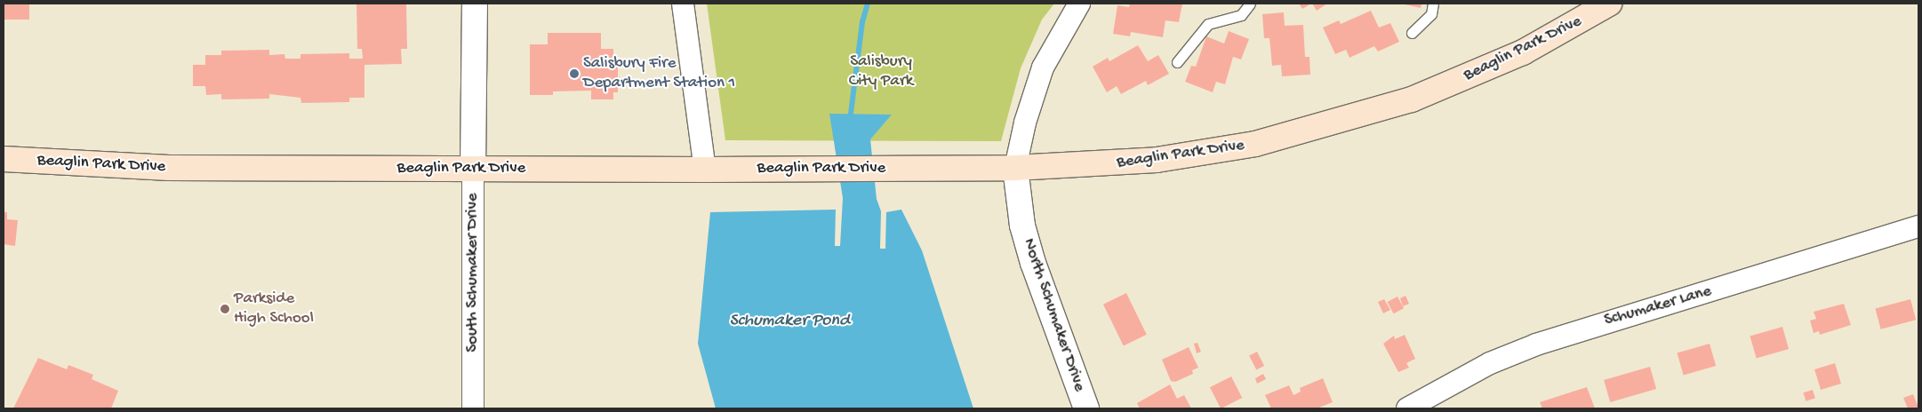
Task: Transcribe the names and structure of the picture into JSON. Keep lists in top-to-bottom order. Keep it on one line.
{"streets":{"main road":["Beaglin Park Drive"],"street":["South Schumaker Drive","Schumaker Lane","North Schumaker Drive"]},"crossings":[["Beaglin Park Drive","South Schumaker Drive"],["Beaglin Park Drive","North Schumaker Drive"]],"water":["Schumaker Pond"],"parks":["Salisbury City Park"],"places":["Salisbury Fire Department Station 1","Parkside High School"]}
